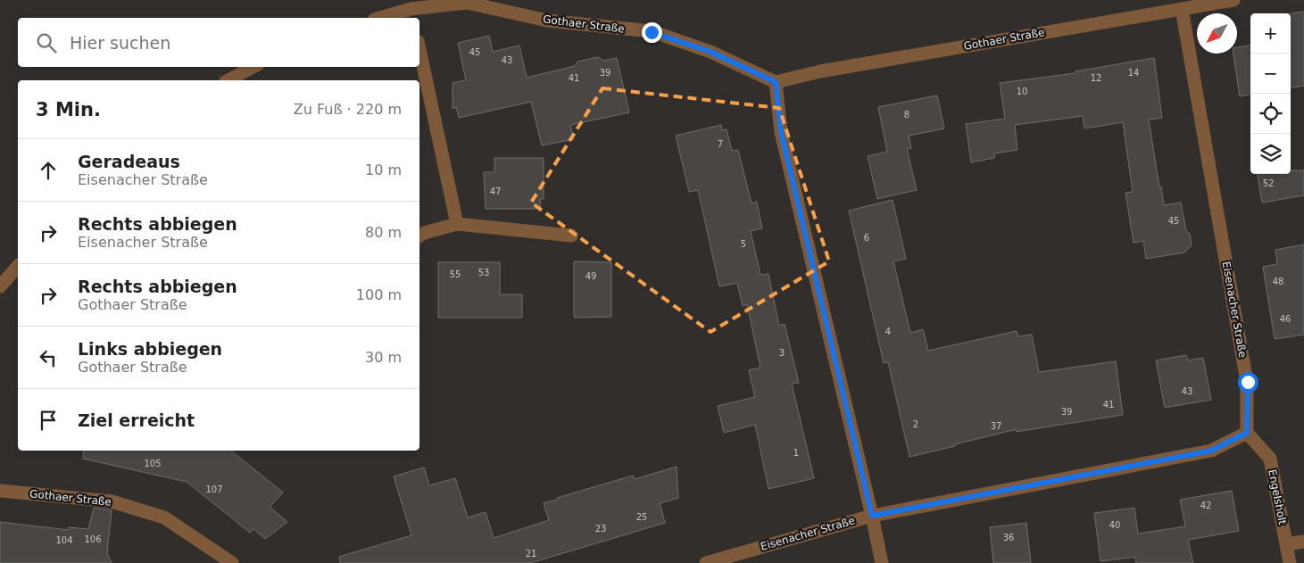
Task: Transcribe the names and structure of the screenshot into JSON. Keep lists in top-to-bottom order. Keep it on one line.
{"streets":{"street":["Gothaer Straße","Eisenacher Straße","Engelsholt"]},"crossings":[["Gothaer Straße","Eisenacher Straße"],["Eisenacher Straße","Engelsholt"]],"house_numbers":["45","43","39","14","41","12","10","8","7","52","47","45","6","5","53","55","49","48","46","4","3","43","41","39","2","37","1","105","107","42","25","40","23","36","106","104","21"],"north":"bottom left","page":{"map_buttons":["+","−"],"search":"Hier suchen","heading":["3 Min.","Zu Fuß · 220 m"],"list":[["Geradeaus","Eisenacher Straße","10 m"],["Rechts abbiegen","Eisenacher Straße","80 m"],["Rechts abbiegen","Gothaer Straße","100 m"],["Links abbiegen","Gothaer Straße","30 m"],"Ziel erreicht"]}}
